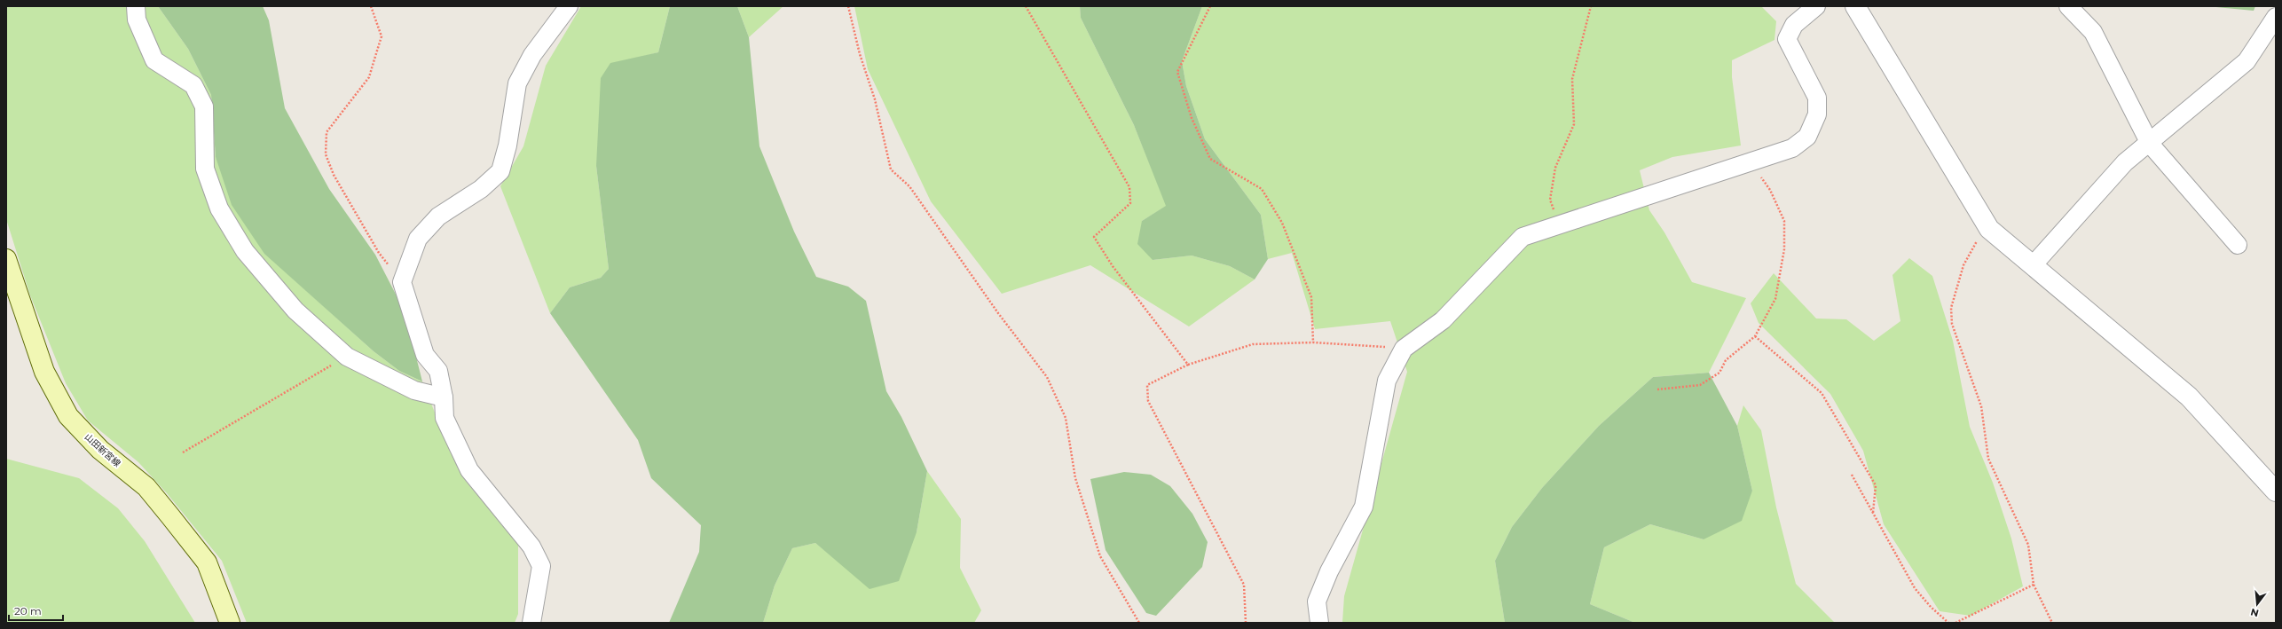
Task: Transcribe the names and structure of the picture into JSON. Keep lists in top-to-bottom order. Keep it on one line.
{"streets":{"main road":["山田新宮線"]},"scale_bar":"20 m","north":"bottom"}
